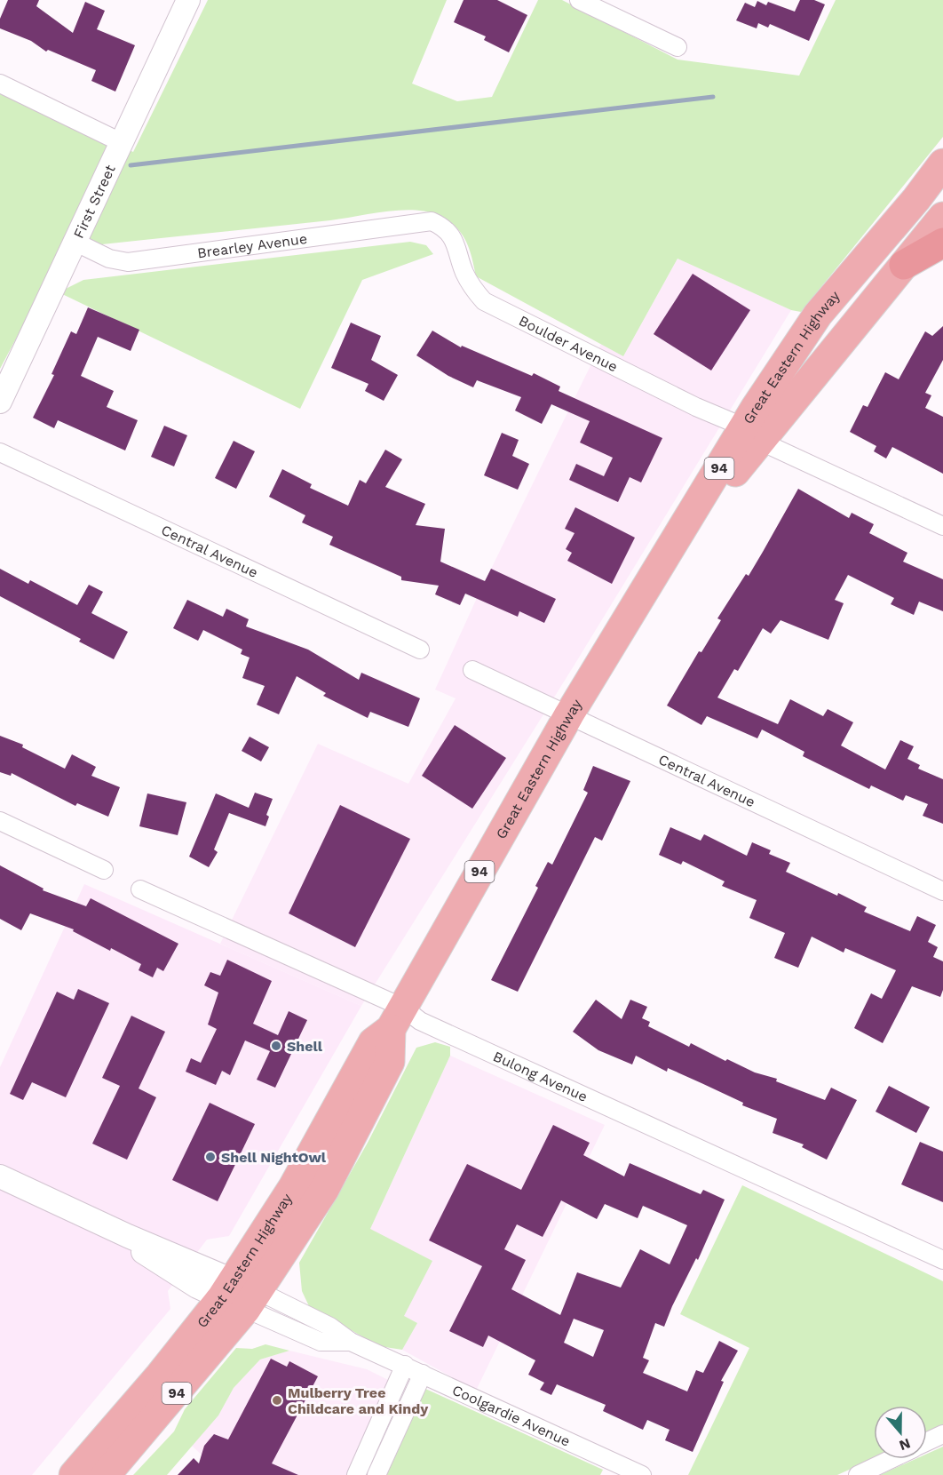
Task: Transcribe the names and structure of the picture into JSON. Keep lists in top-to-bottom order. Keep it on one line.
{"streets":{"highway":["Great Eastern Highway","94"],"street":["First Street","Brearley Avenue","Boulder Avenue","Central Avenue","Bulong Avenue","Coolgardie Avenue"]},"crossings":[["First Street","Brearley Avenue"],["Brearley Avenue","Boulder Avenue"],["Boulder Avenue","Great Eastern Highway"],["Great Eastern Highway","Central Avenue"],["Great Eastern Highway","Bulong Avenue"],["Great Eastern Highway","Coolgardie Avenue"]],"places":["Shell","Shell NightOwl","Mulberry Tree Childcare and Kindy"],"north":"bottom"}
